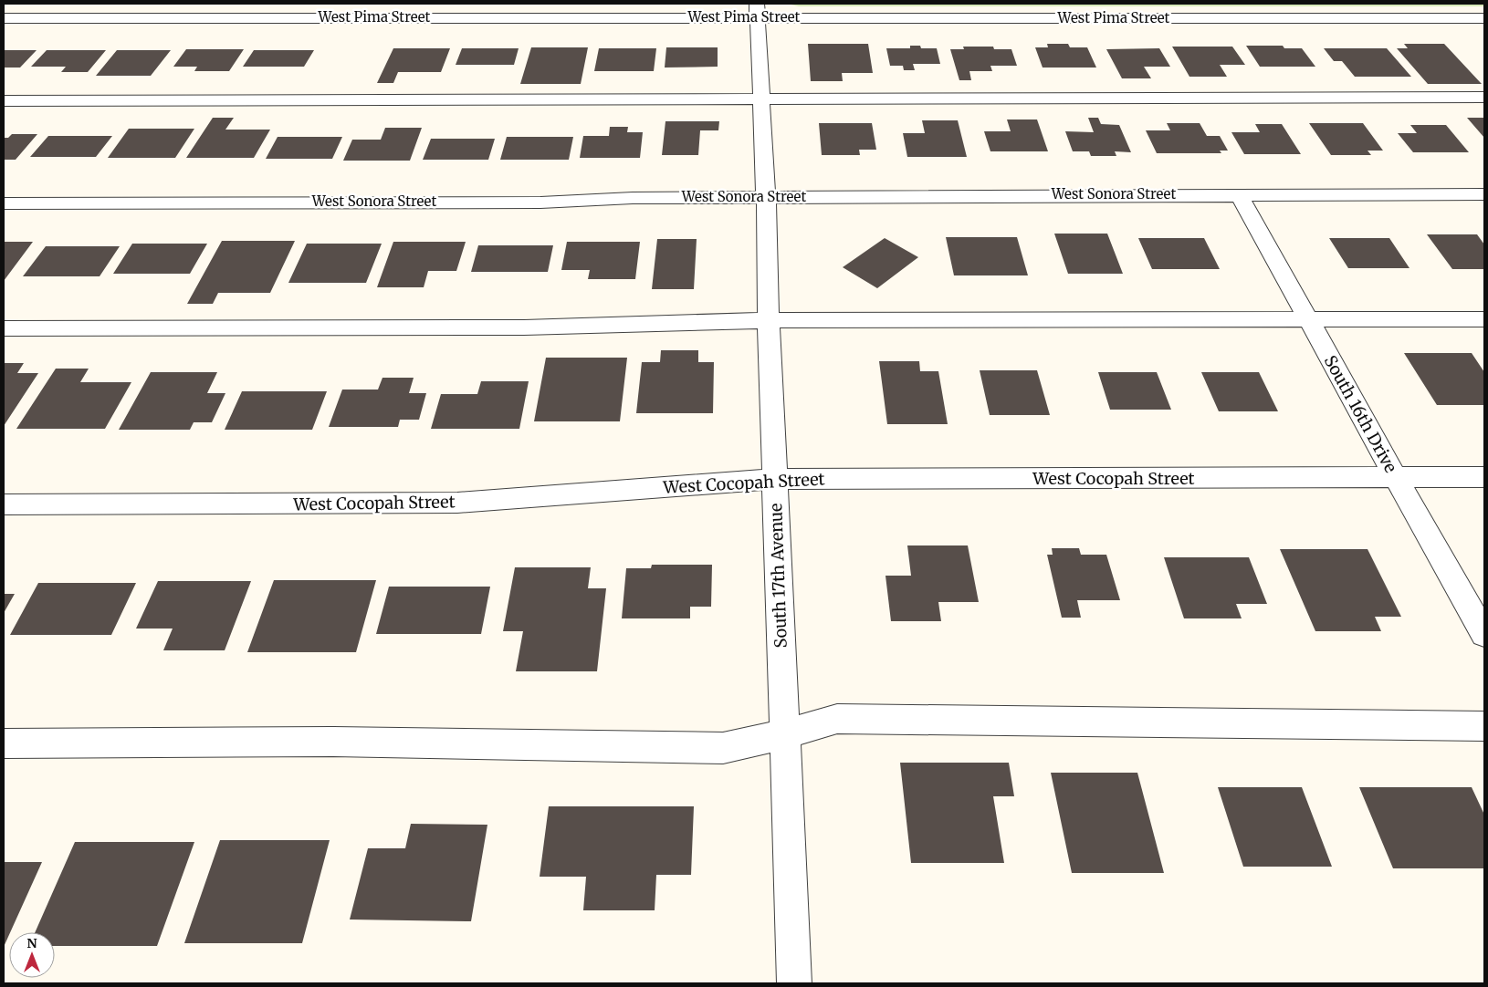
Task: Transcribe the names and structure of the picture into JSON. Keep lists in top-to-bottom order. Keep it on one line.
{"streets":{"street":["West Pima Street","West Sonora Street","South 16th Drive","West Cocopah Street","South 17th Avenue"]},"crossings":[["West Pima Street","South 17th Avenue"],["West Sonora Street","South 16th Drive"],["West Sonora Street","South 17th Avenue"],["South 16th Drive","West Cocopah Street"],["West Cocopah Street","South 17th Avenue"]],"north":"top"}
